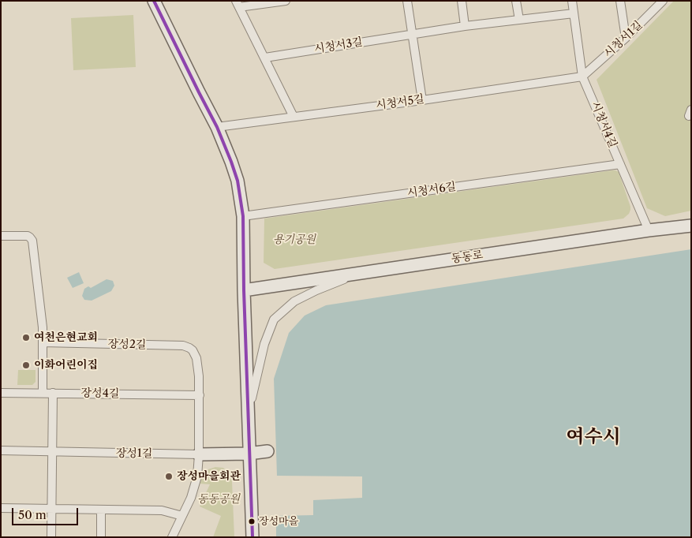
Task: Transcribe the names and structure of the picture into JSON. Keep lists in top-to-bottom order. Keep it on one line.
{"streets":{"street":["시청서1길","시청서3길","시청서5길","시청서4길","시청서6길","동동로","장성2길","장성4길","장성1길"]},"crossings":[["시청서1길","시청서5길"],["시청서1길","시청서4길"],["시청서5길","시청서4길"],["시청서4길","시청서6길"],["시청서4길","동동로"],["장성2길","장성4길"],["장성2길","장성1길"]],"districts":["여수시"],"parks":["용기공원","동동공원"],"places":["여천은현교회","이화어린이집","장성마을회관","장성마을"],"scale_bar":"50 m"}
